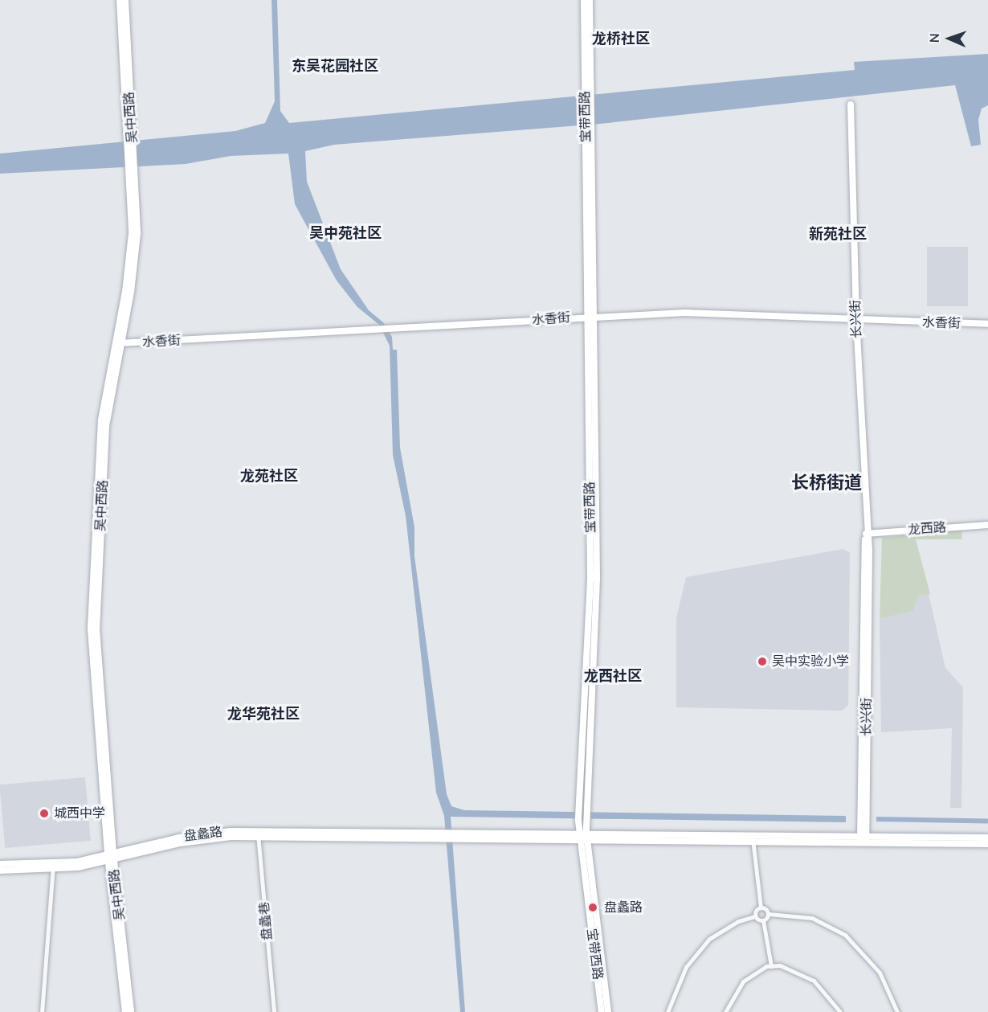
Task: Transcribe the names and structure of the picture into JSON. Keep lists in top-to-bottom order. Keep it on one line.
{"streets":{"main road":["宝带西路","吴中西路","水香街","长兴街","龙西路","盘蠡路"],"street":["盘蠡巷"]},"crossings":[["宝带西路","水香街"],["宝带西路","盘蠡路"],["吴中西路","水香街"],["吴中西路","盘蠡路"],["水香街","长兴街"],["长兴街","龙西路"],["长兴街","盘蠡路"],["盘蠡路","盘蠡巷"]],"districts":["龙桥社区","东吴花园社区","吴中苑社区","新苑社区","龙苑社区","长桥街道","龙西社区","龙华苑社区"],"places":["吴中实验小学","城西中学","盘蠡路"],"north":"left"}
